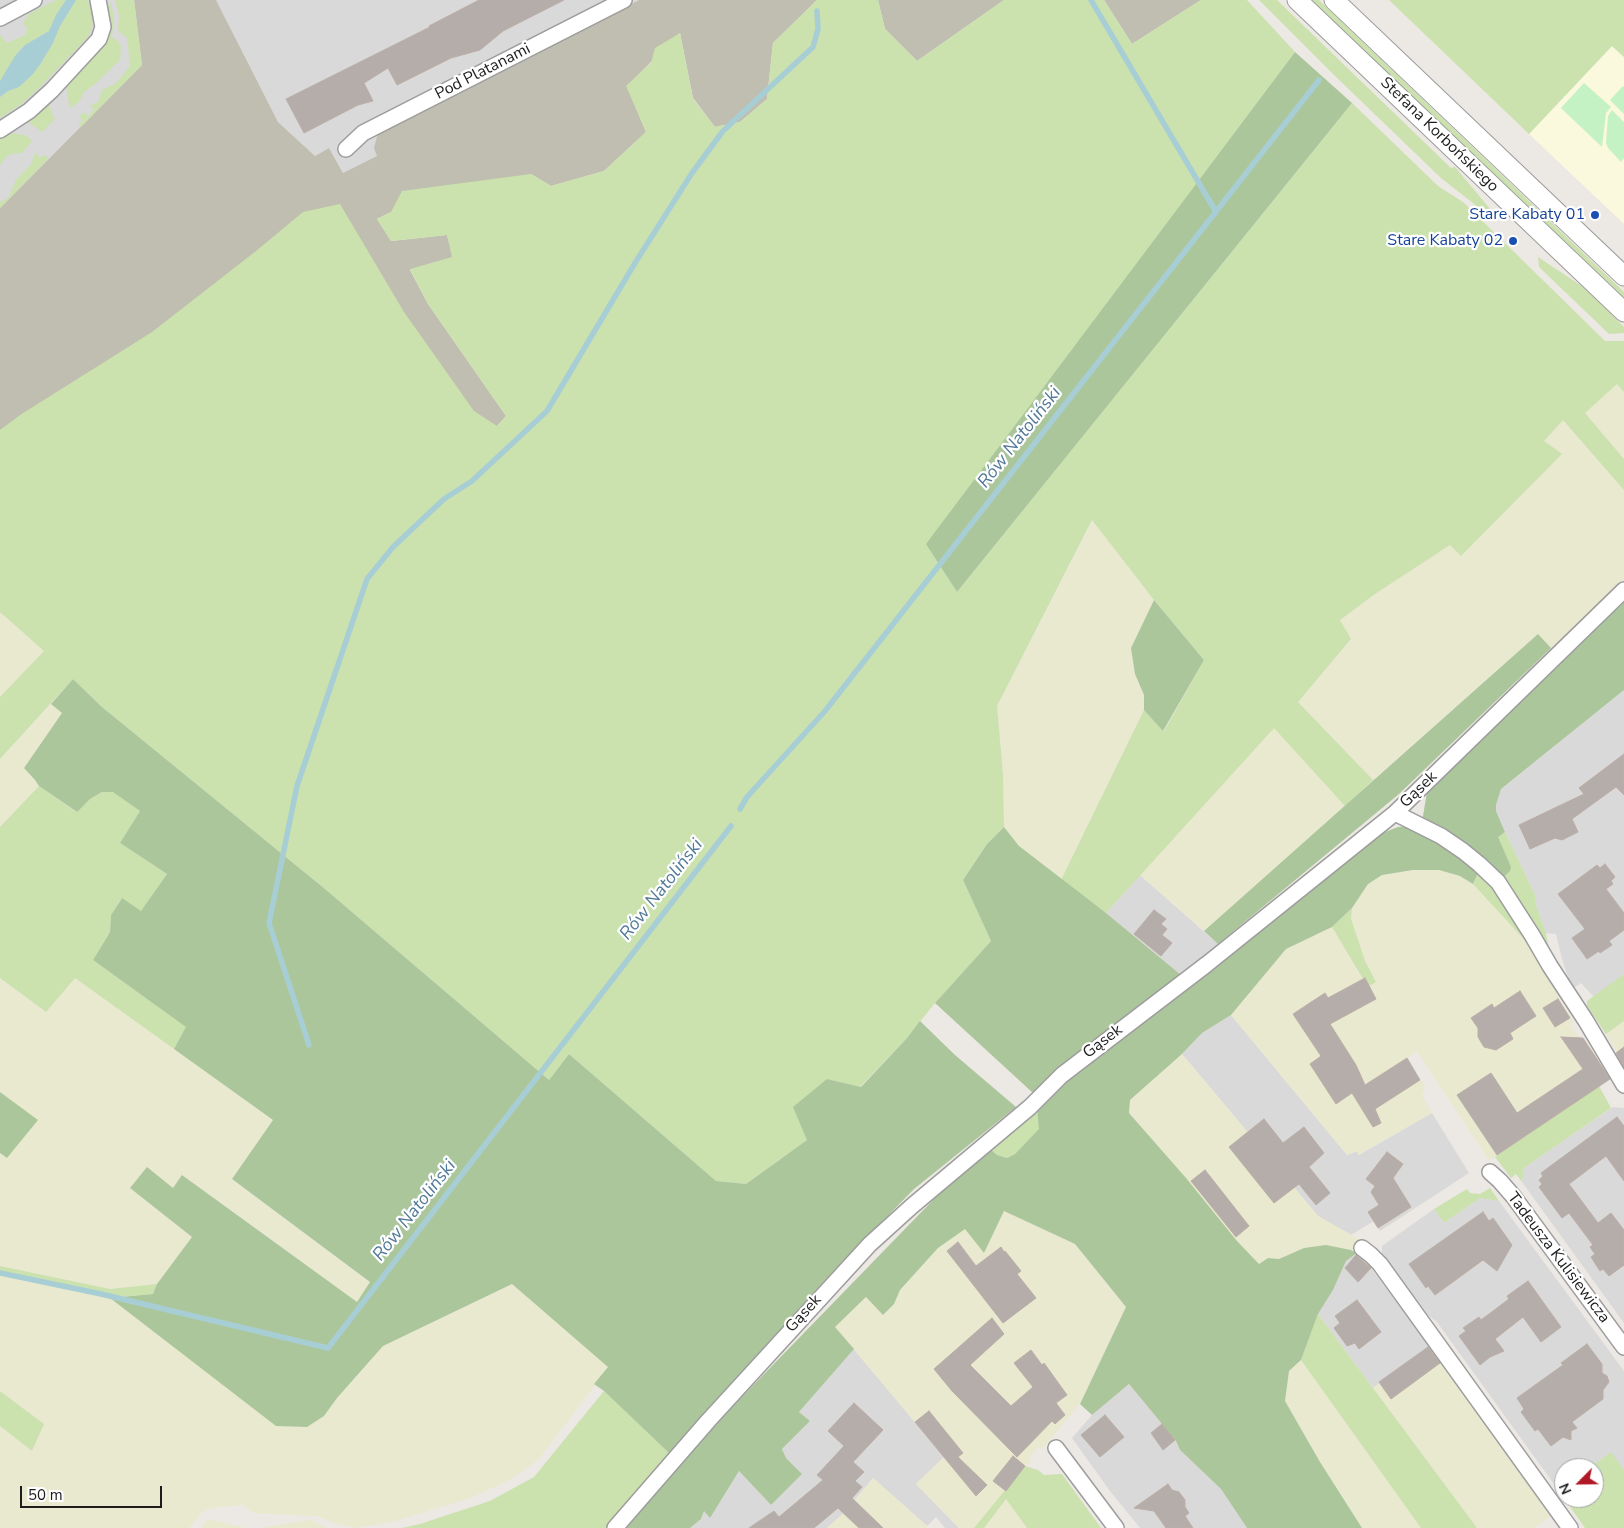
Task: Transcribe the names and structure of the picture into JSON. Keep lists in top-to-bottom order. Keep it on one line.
{"streets":{"street":["Pod Platanami","Stefana Korbońskiego","Gąsek","Tadeusza Kulisiewicza"]},"water":["Rów Natoliński"],"places":["Stare Kabaty 01","Stare Kabaty 02"],"scale_bar":"50 m","north":"bottom left"}
